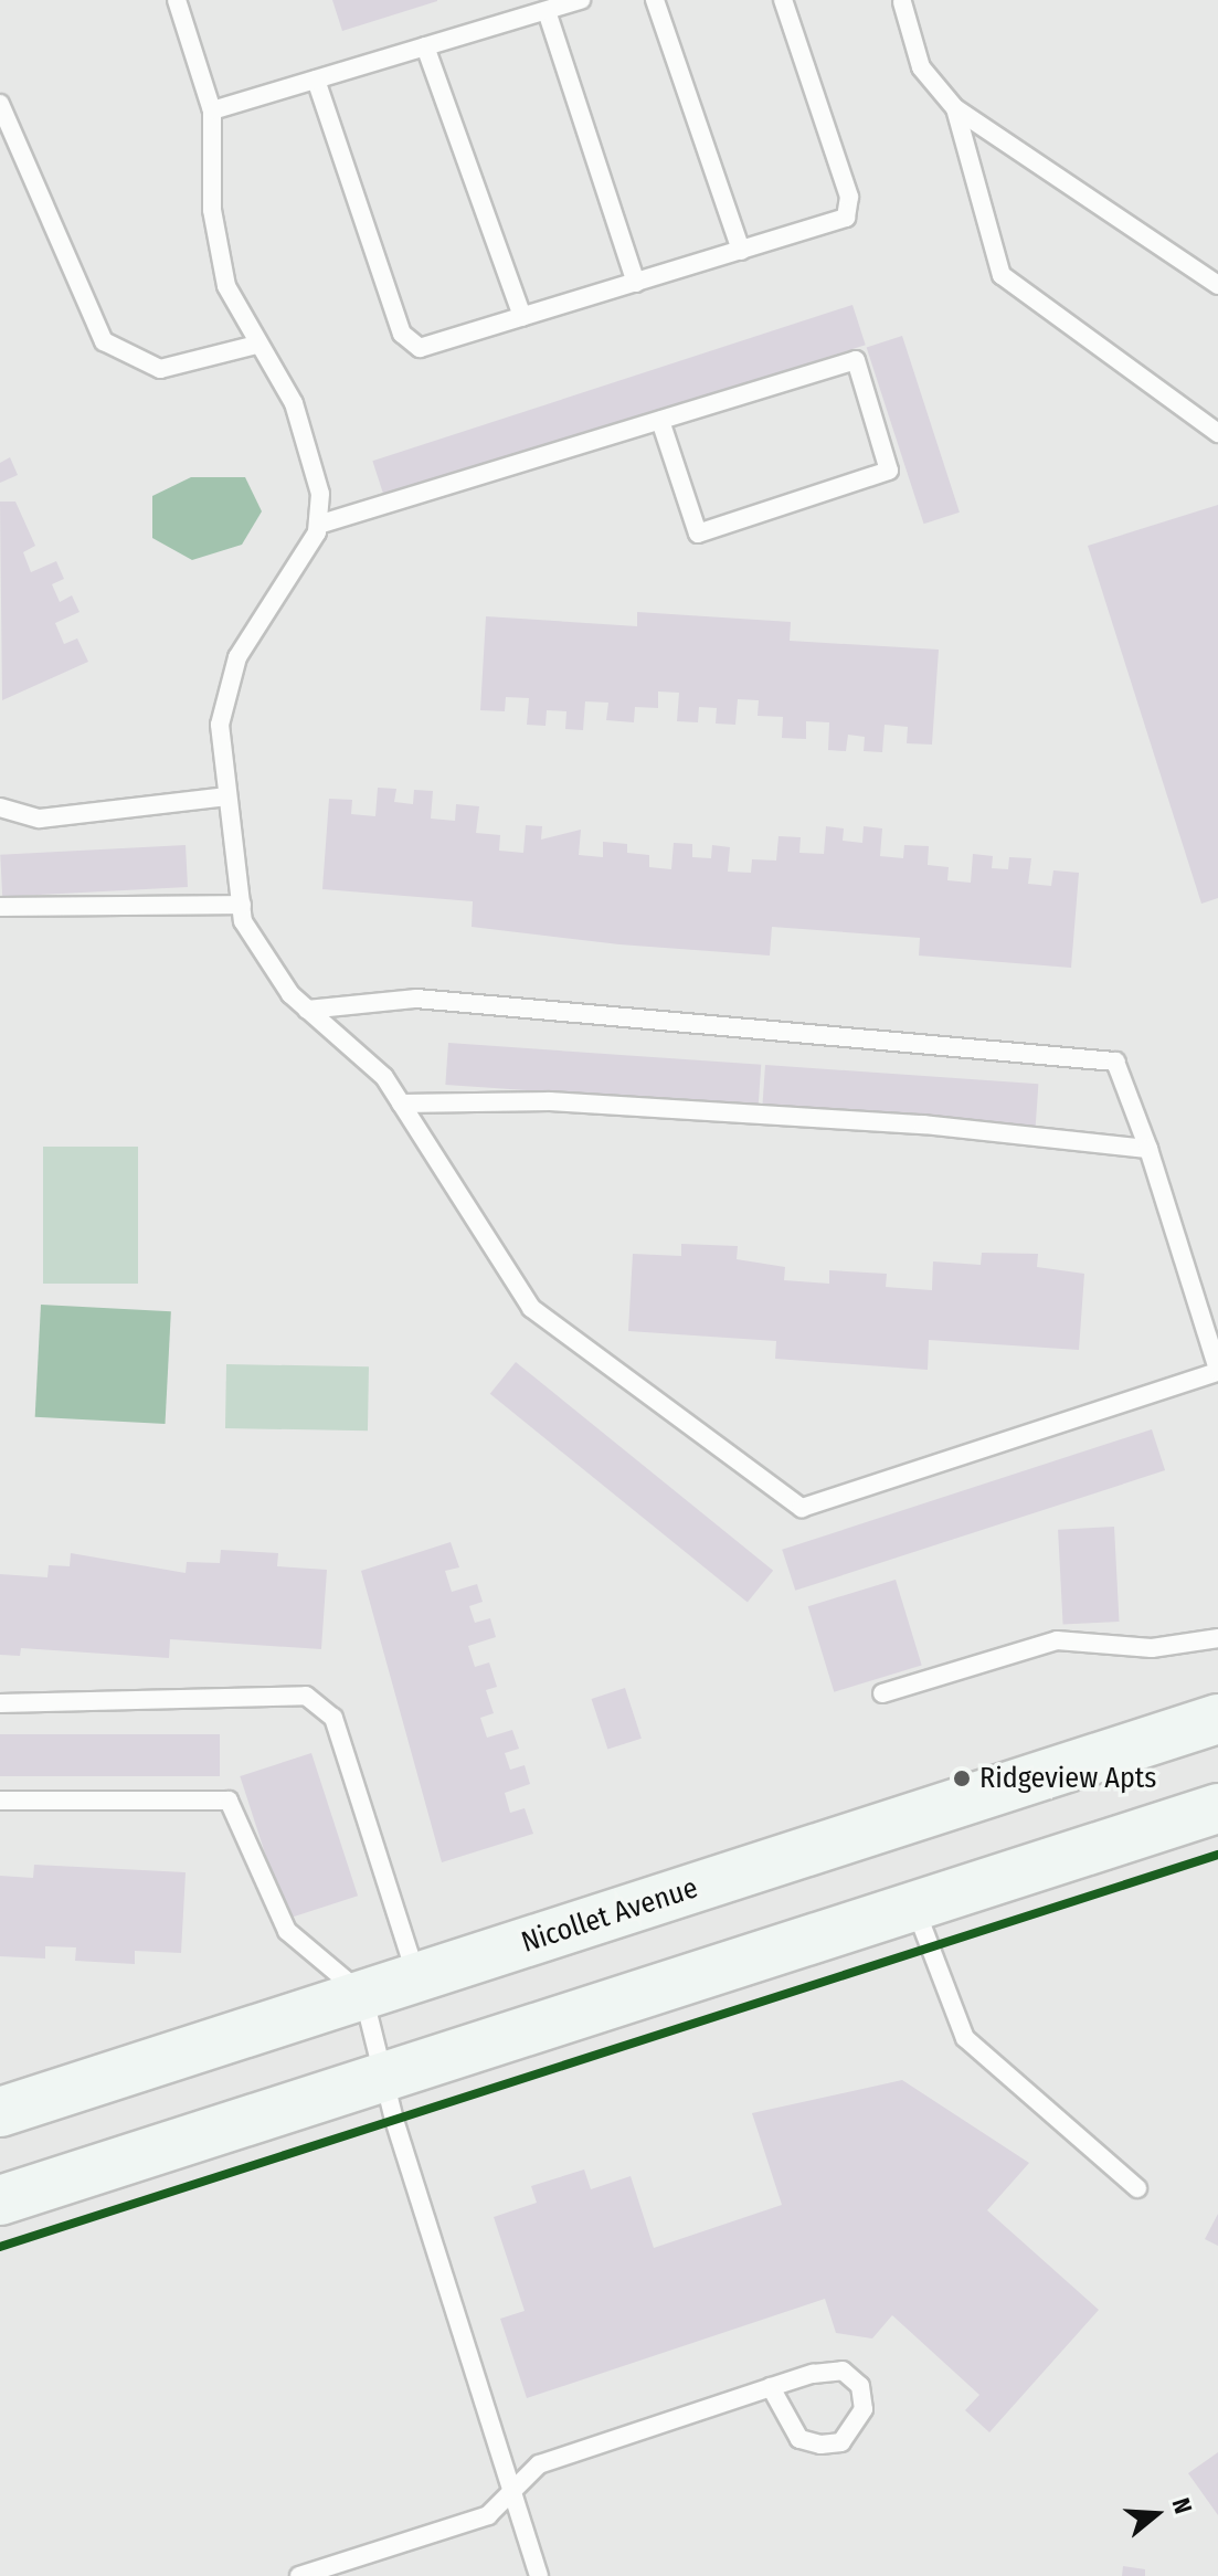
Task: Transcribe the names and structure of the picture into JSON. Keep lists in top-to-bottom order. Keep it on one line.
{"streets":{"main road":["Nicollet Avenue"]},"places":["Ridgeview Apts"],"north":"right"}
